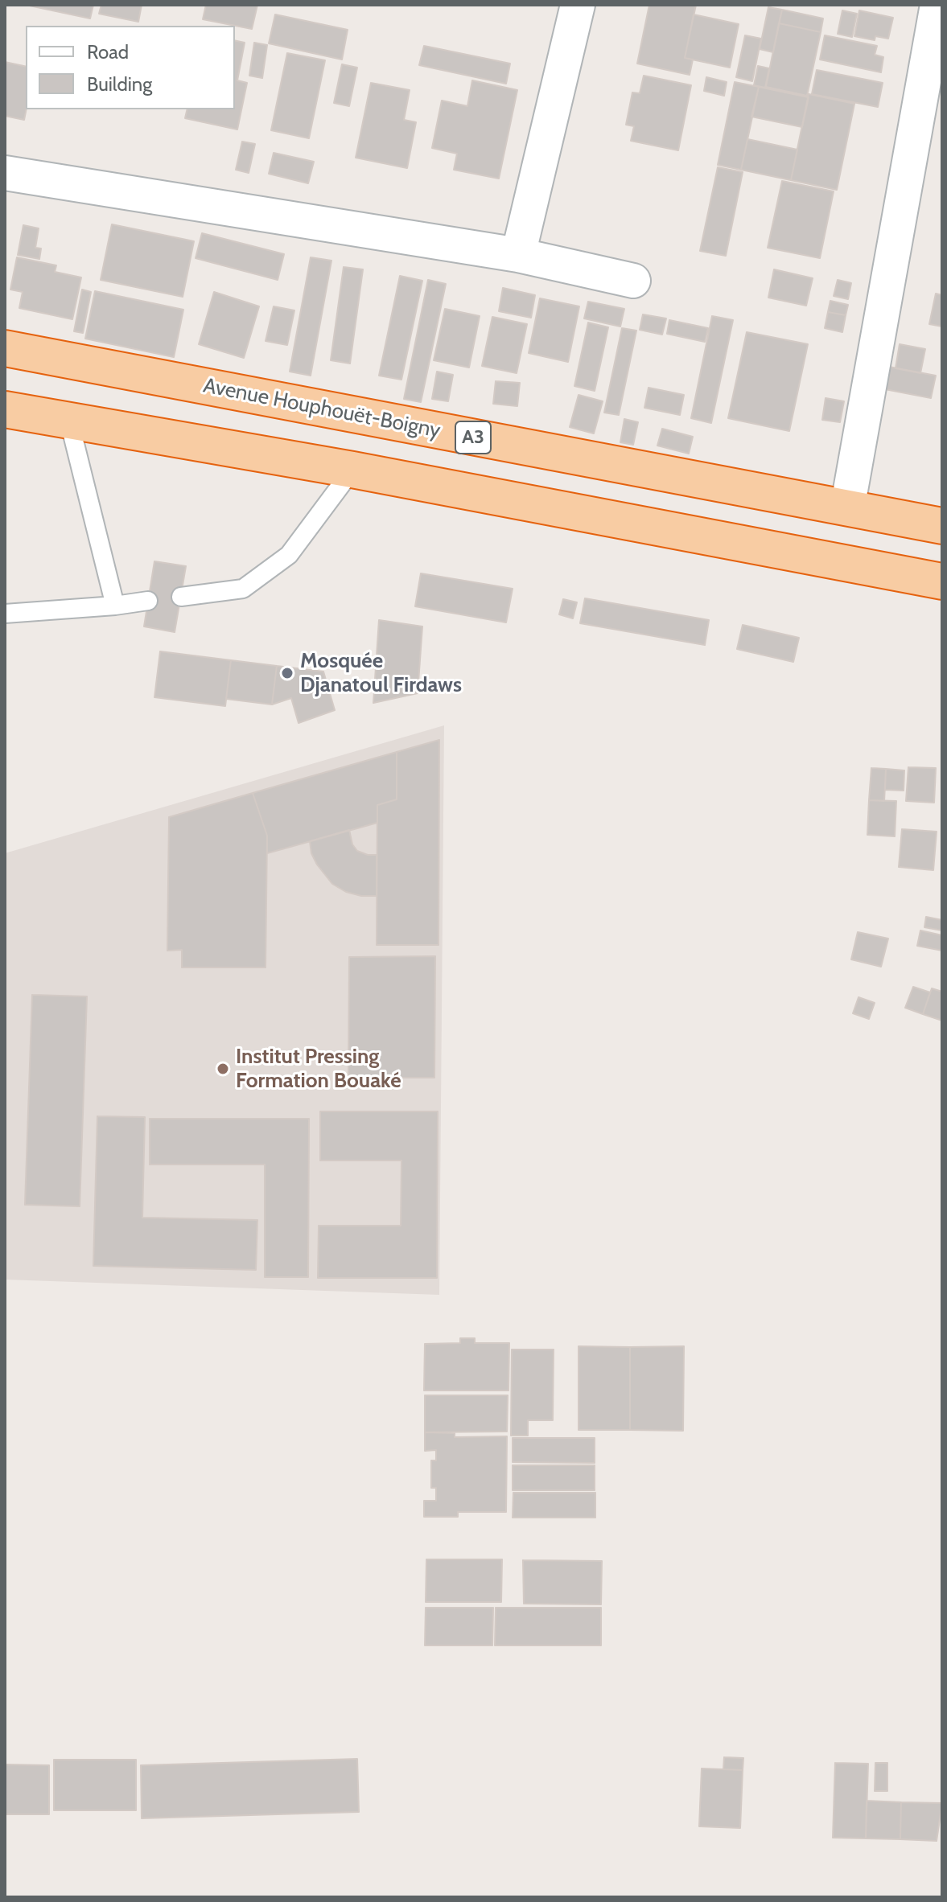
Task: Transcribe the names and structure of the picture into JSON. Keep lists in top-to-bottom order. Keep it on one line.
{"streets":{"highway":["Avenue Houphouët-Boigny","A3"]},"places":["Mosquée Djanatoul Firdaws","Institut Pressing Formation Bouaké"],"legend":["Road","Building"]}
